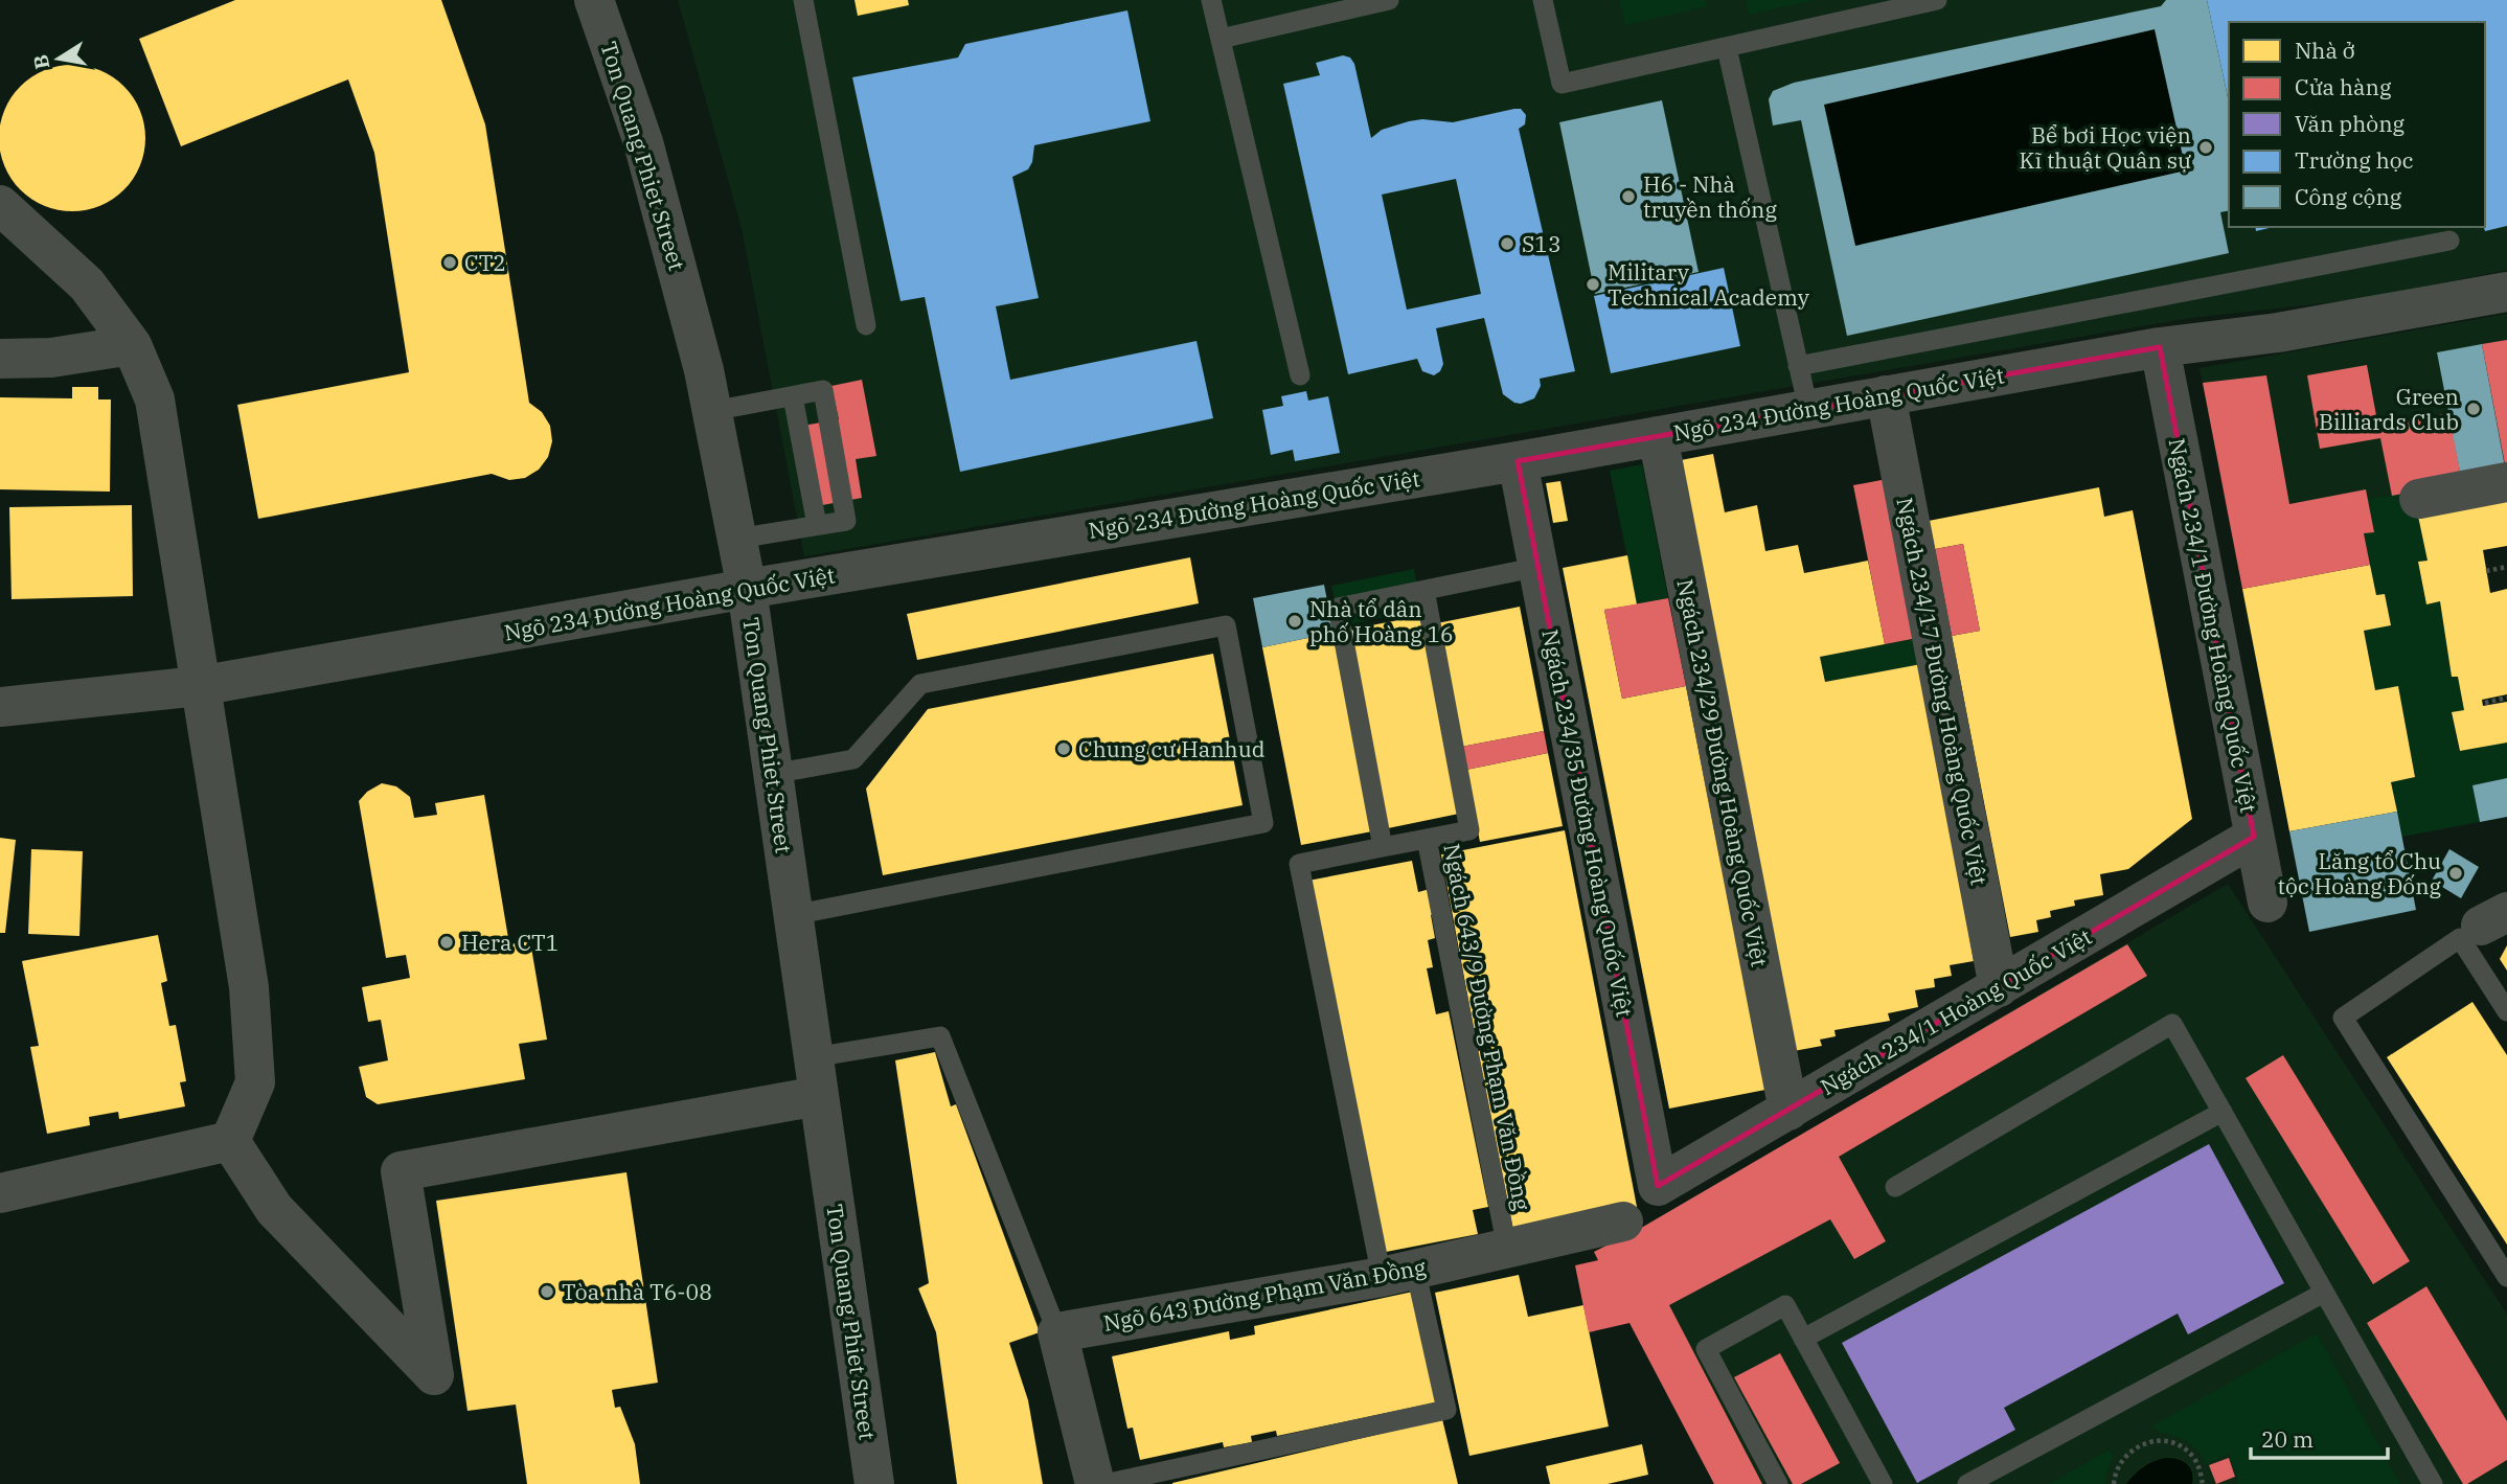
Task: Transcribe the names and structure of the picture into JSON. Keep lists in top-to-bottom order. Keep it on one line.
{"streets":{"street":["Ton Quang Phiet Street","Ngõ 234 Đường Hoàng Quốc Việt","Ngách 234/1 Đường Hoàng Quốc Việt","Ngách 234/17 Đường Hoàng Quốc Việt","Ngách 234/29 Đường Hoàng Quốc Việt","Ngách 234/35 Đường Hoàng Quốc Việt","Ngách 234/1 Hoàng Quốc Việt","Ngõ 643 Đường Phạm Văn Đồng"],"lane":["Ngách 643/9 Đường Phạm Văn Đồng"]},"crossings":[["Ton Quang Phiet Street","Ngõ 234 Đường Hoàng Quốc Việt"],["Ngõ 234 Đường Hoàng Quốc Việt","Ngách 234/1 Đường Hoàng Quốc Việt"],["Ngõ 234 Đường Hoàng Quốc Việt","Ngách 234/17 Đường Hoàng Quốc Việt"],["Ngõ 234 Đường Hoàng Quốc Việt","Ngách 234/29 Đường Hoàng Quốc Việt"],["Ngõ 234 Đường Hoàng Quốc Việt","Ngách 234/35 Đường Hoàng Quốc Việt"],["Ngách 234/1 Đường Hoàng Quốc Việt","Ngách 234/1 Hoàng Quốc Việt"],["Ngách 234/17 Đường Hoàng Quốc Việt","Ngách 234/1 Hoàng Quốc Việt"],["Ngách 234/29 Đường Hoàng Quốc Việt","Ngách 234/1 Hoàng Quốc Việt"],["Ngách 234/35 Đường Hoàng Quốc Việt","Ngách 234/1 Hoàng Quốc Việt"],["Ngách 643/9 Đường Phạm Văn Đồng","Ngõ 643 Đường Phạm Văn Đồng"]],"places":["Bể bơi Học viện Kĩ thuật Quân sự","H6 - Nhà truyền thống","S13","CT2","Military Technical Academy","Green Billiards Club","Nhà tổ dân phố Hoàng 16","Chung cư Hanhud","Lăng tổ Chu tộc Hoàng Đống","Hera CT1","Tòa nhà T6-08"],"legend":["Nhà ở","Cửa hàng","Văn phòng","Trường học","Công cộng"],"scale_bar":"20 m","north":"left"}
